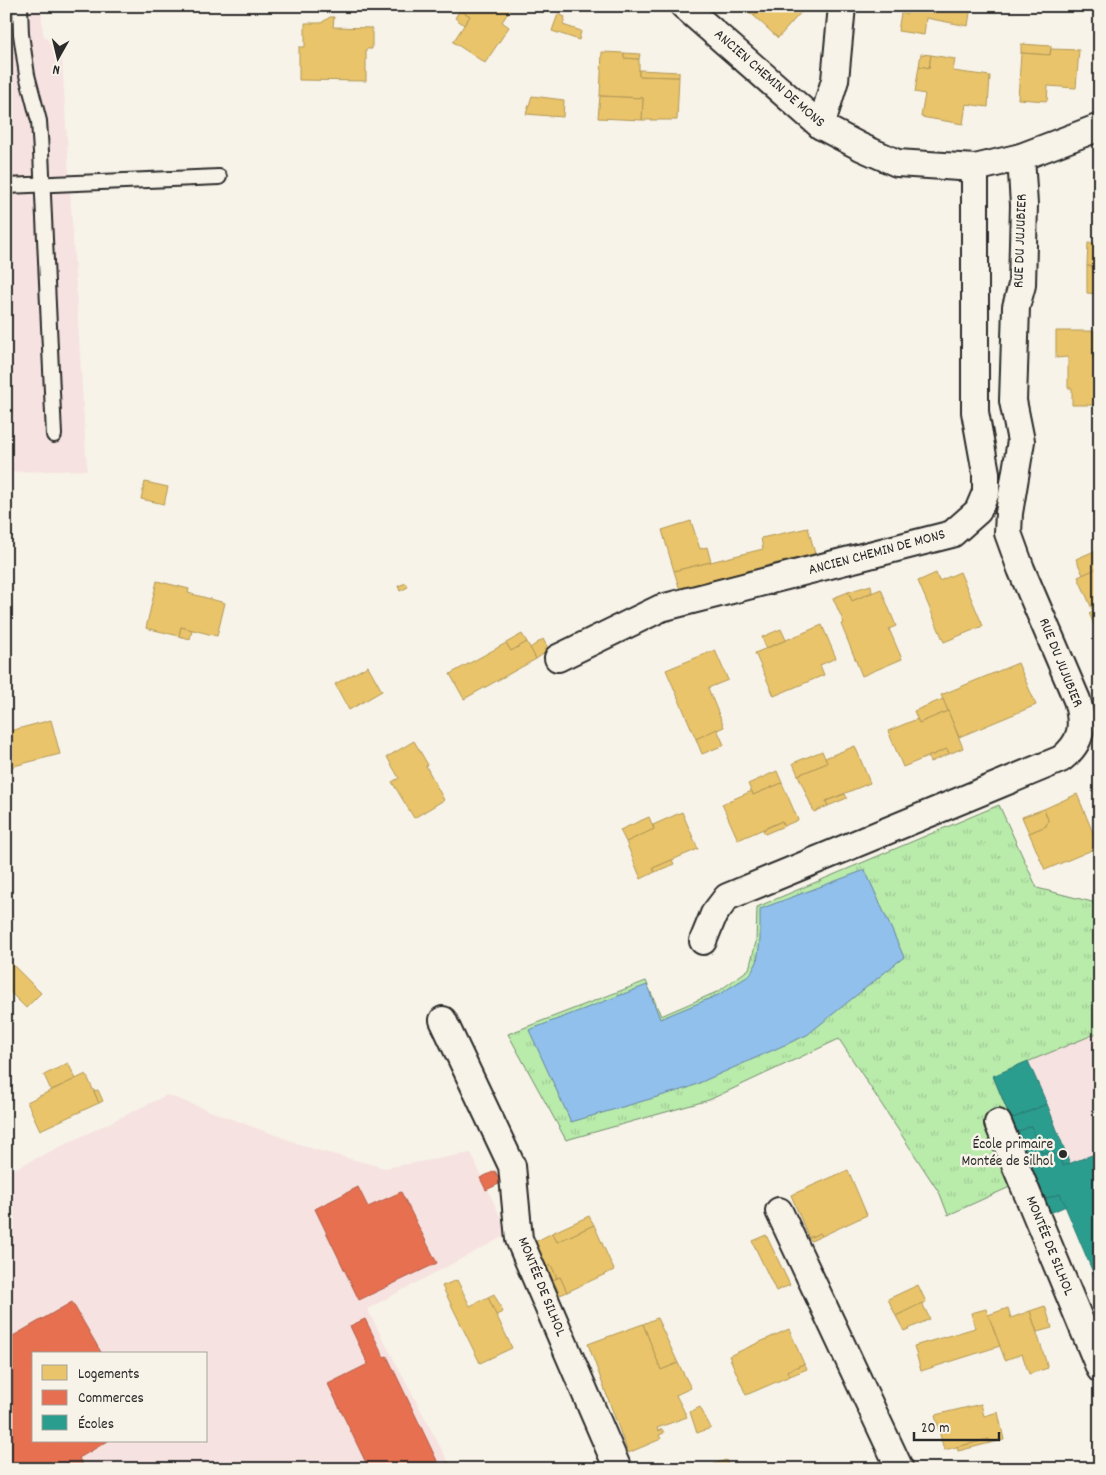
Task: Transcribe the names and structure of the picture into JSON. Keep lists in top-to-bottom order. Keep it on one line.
{"streets":{"street":["ANCIEN CHEMIN DE MONS","RUE DU JUJUBIER","MONTÉE DE SILHOL"]},"crossings":[["ANCIEN CHEMIN DE MONS","RUE DU JUJUBIER"]],"places":["École primaire Montée de Silhol"],"legend":["Logements","Commerces","Écoles"],"scale_bar":"20 m","north":"bottom"}
